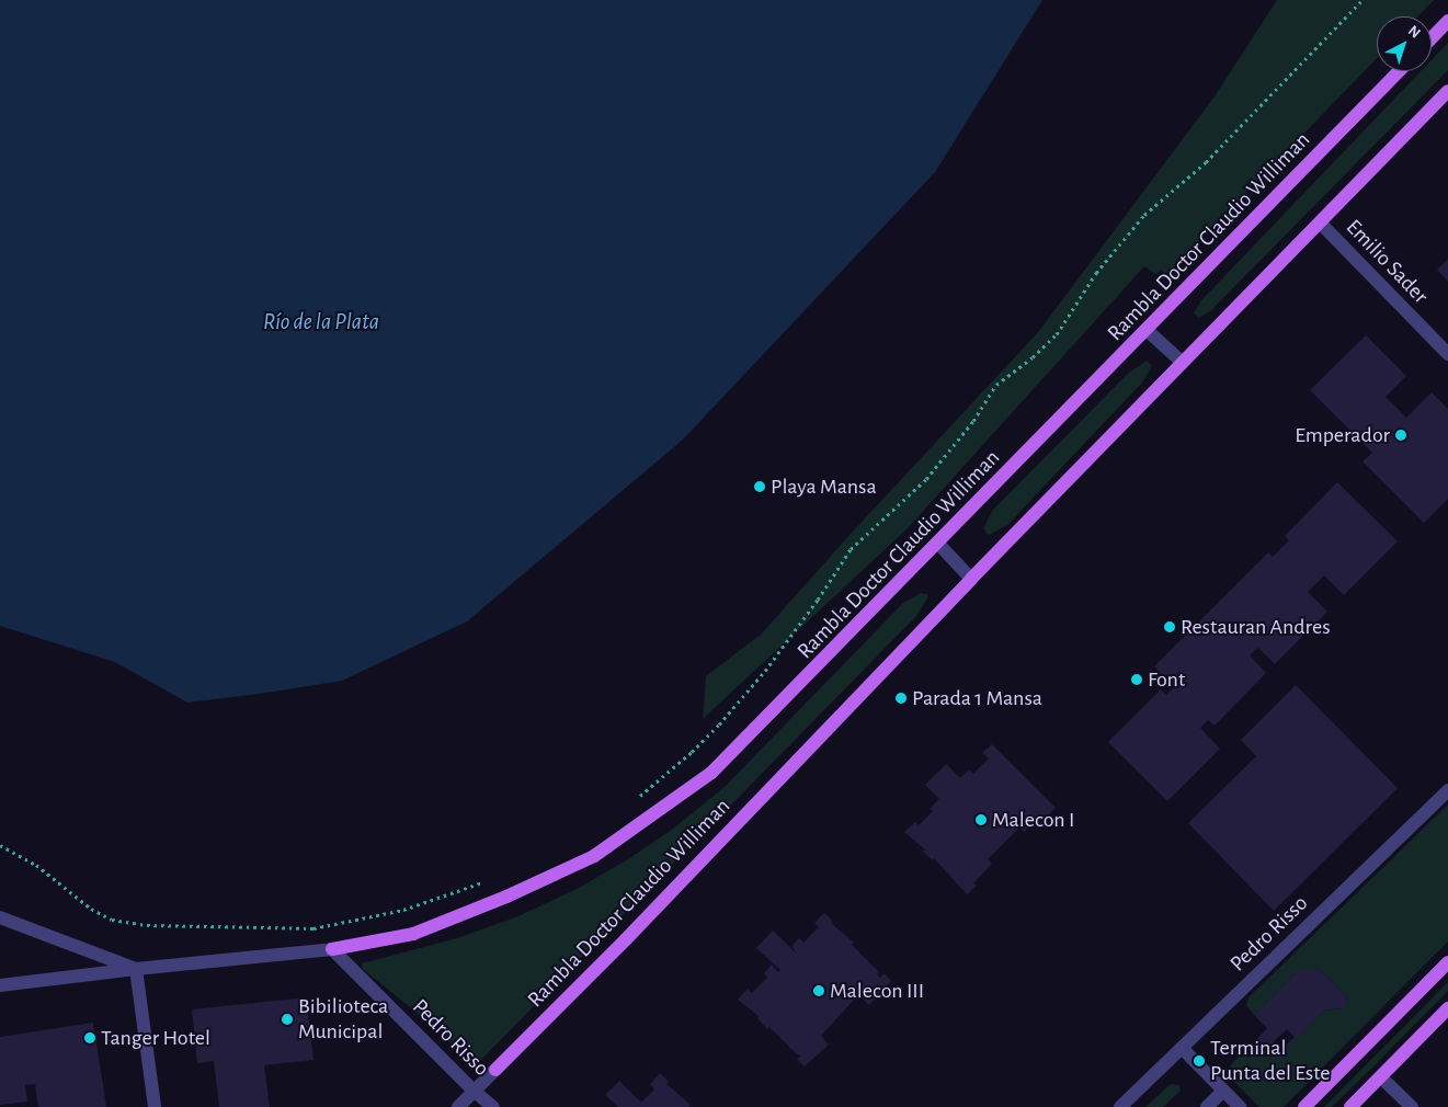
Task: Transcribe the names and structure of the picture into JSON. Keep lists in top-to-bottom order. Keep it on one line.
{"streets":{"main road":["Rambla Doctor Claudio Williman"],"street":["Emilio Sader","Pedro Risso"]},"crossings":[["Rambla Doctor Claudio Williman","Emilio Sader"],["Rambla Doctor Claudio Williman","Pedro Risso"]],"water":["Río de la Plata"],"places":["Emperador","Playa Mansa","Restauran Andres","Font","Parada 1 Mansa","Malecon I","Malecon III","Bibilioteca Municipal","Tanger Hotel","Terminal Punta del Este"],"north":"top right"}
